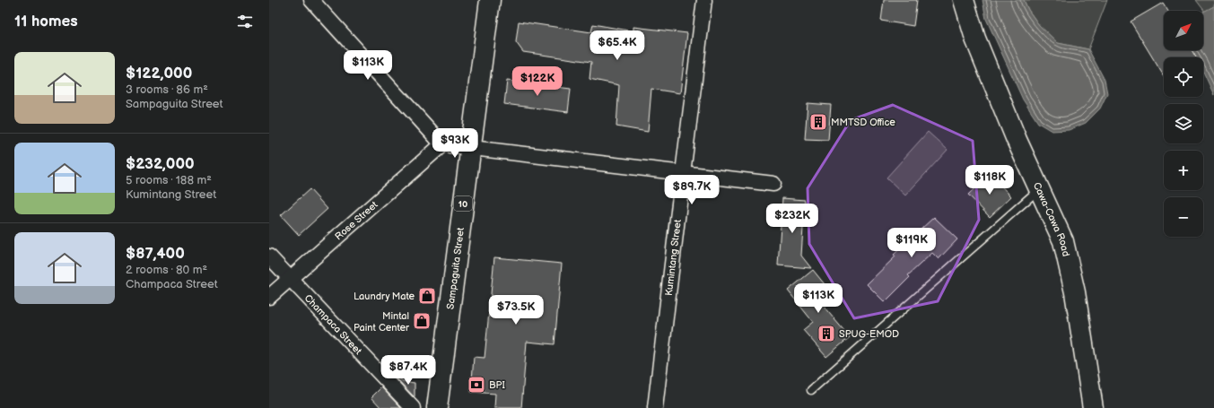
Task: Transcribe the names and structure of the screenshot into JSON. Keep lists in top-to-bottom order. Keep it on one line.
{"streets":{"main road":["10","Cawa-Cawa Road","Sampaguita Street"],"street":["Rose Street","Kumintang Street","Champaca Street"]},"crossings":[["Rose Street","Champaca Street"]],"places":{"building":["MMTSD Office","SPUG-EMOD"],"shop":["Laundry Mate","Mintal Paint Center"],"bank":["BPI"]},"north":"top right","page":{"heading":"11 homes","map_buttons":["+","−"],"price":["$65.4K","$113K","$122K","$93K","$118K","$89.7K","$232K","$119K","$113K","$73.5K","$87.4K"],"list":[{"name":"$122,000","note":"3 rooms · 86 m² · Sampaguita Street"},{"name":"$232,000","note":"5 rooms · 188 m² · Kumintang Street"},{"name":"$87,400","note":"2 rooms · 80 m² · Champaca Street"}]}}
